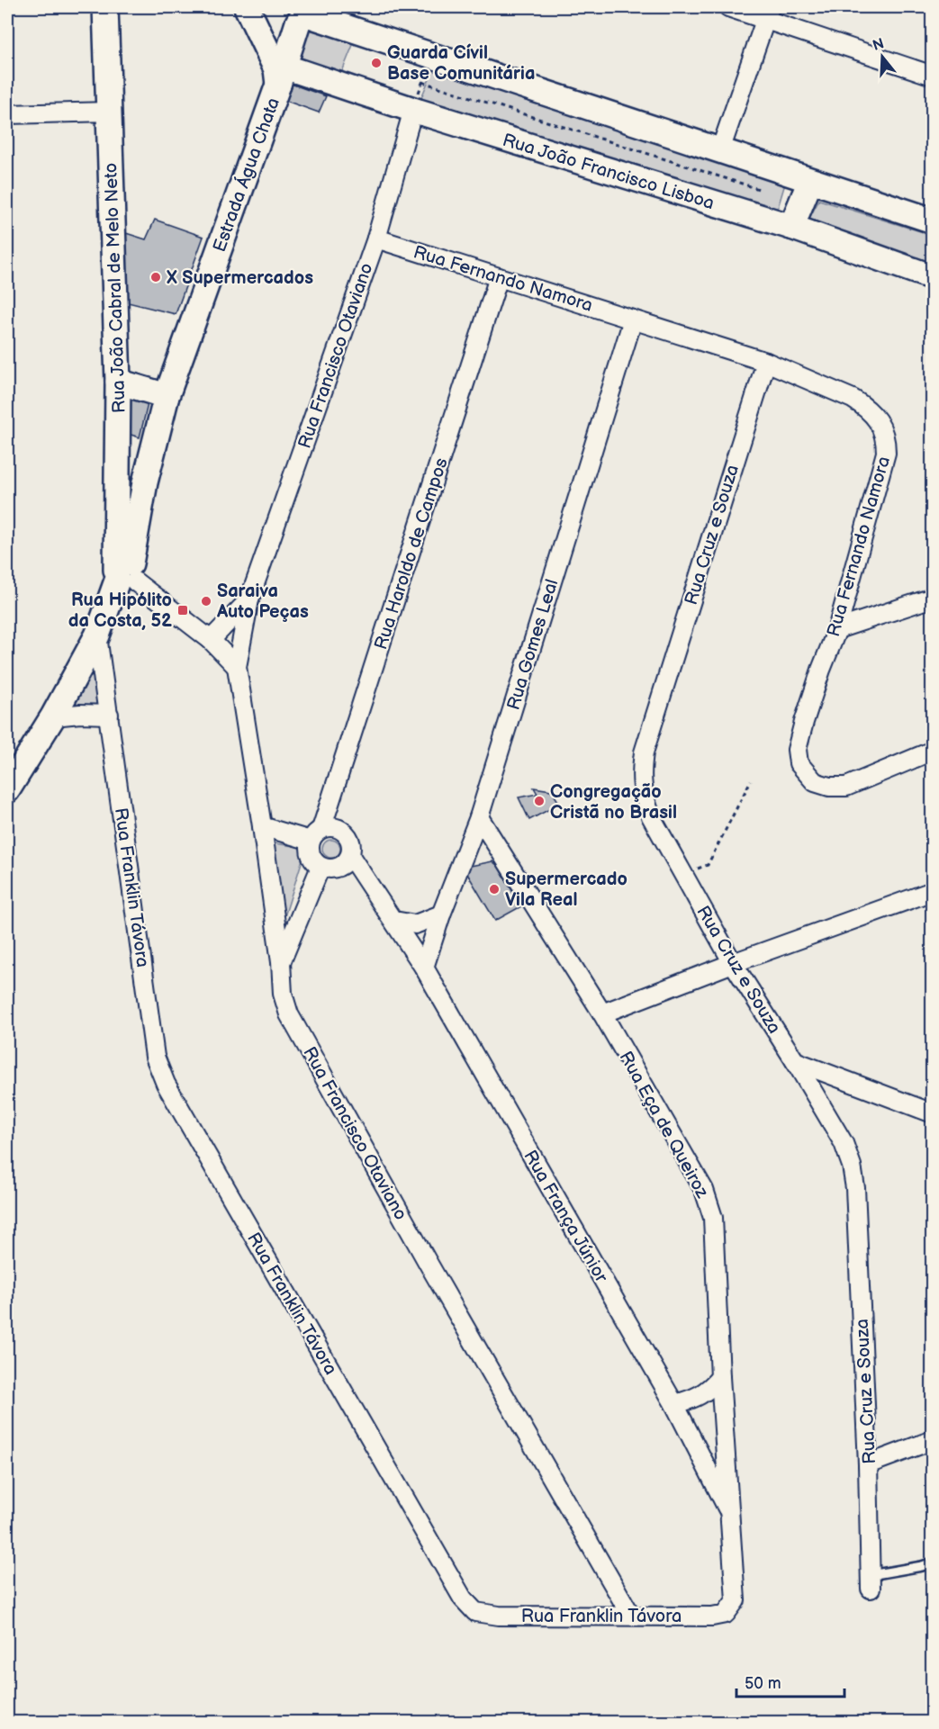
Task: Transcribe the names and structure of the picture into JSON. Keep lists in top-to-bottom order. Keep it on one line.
{"streets":{"street":["Rua João Francisco Lisboa","Estrada Água Chata","Rua Fernando Namora","Rua João Cabral de Melo Neto","Rua Francisco Otaviano","Rua Cruz e Souza","Rua Haroldo de Campos","Rua Gomes Leal","Rua Franklin Távora","Rua Eça de Queiroz","Rua França Júnior"]},"crossings":[["Rua João Francisco Lisboa","Estrada Água Chata"],["Rua João Francisco Lisboa","Rua Francisco Otaviano"],["Estrada Água Chata","Rua João Cabral de Melo Neto"],["Rua Fernando Namora","Rua Francisco Otaviano"],["Rua Fernando Namora","Rua Cruz e Souza"],["Rua Fernando Namora","Rua Haroldo de Campos"],["Rua Fernando Namora","Rua Gomes Leal"],["Rua Francisco Otaviano","Rua Franklin Távora"],["Rua Haroldo de Campos","Rua França Júnior"],["Rua Gomes Leal","Rua Eça de Queiroz"],["Rua Gomes Leal","Rua França Júnior"],["Rua Franklin Távora","Rua Eça de Queiroz"],["Rua Eça de Queiroz","Rua França Júnior"]],"places":{"other":["Guarda Cívil Base Comunitária","X Supermercados","Saraiva Auto Peças","Congregação Cristã no Brasil","Supermercado Vila Real"],"transit":["Rua Hipólito da Costa, 52"]},"scale_bar":"50 m","north":"top"}
